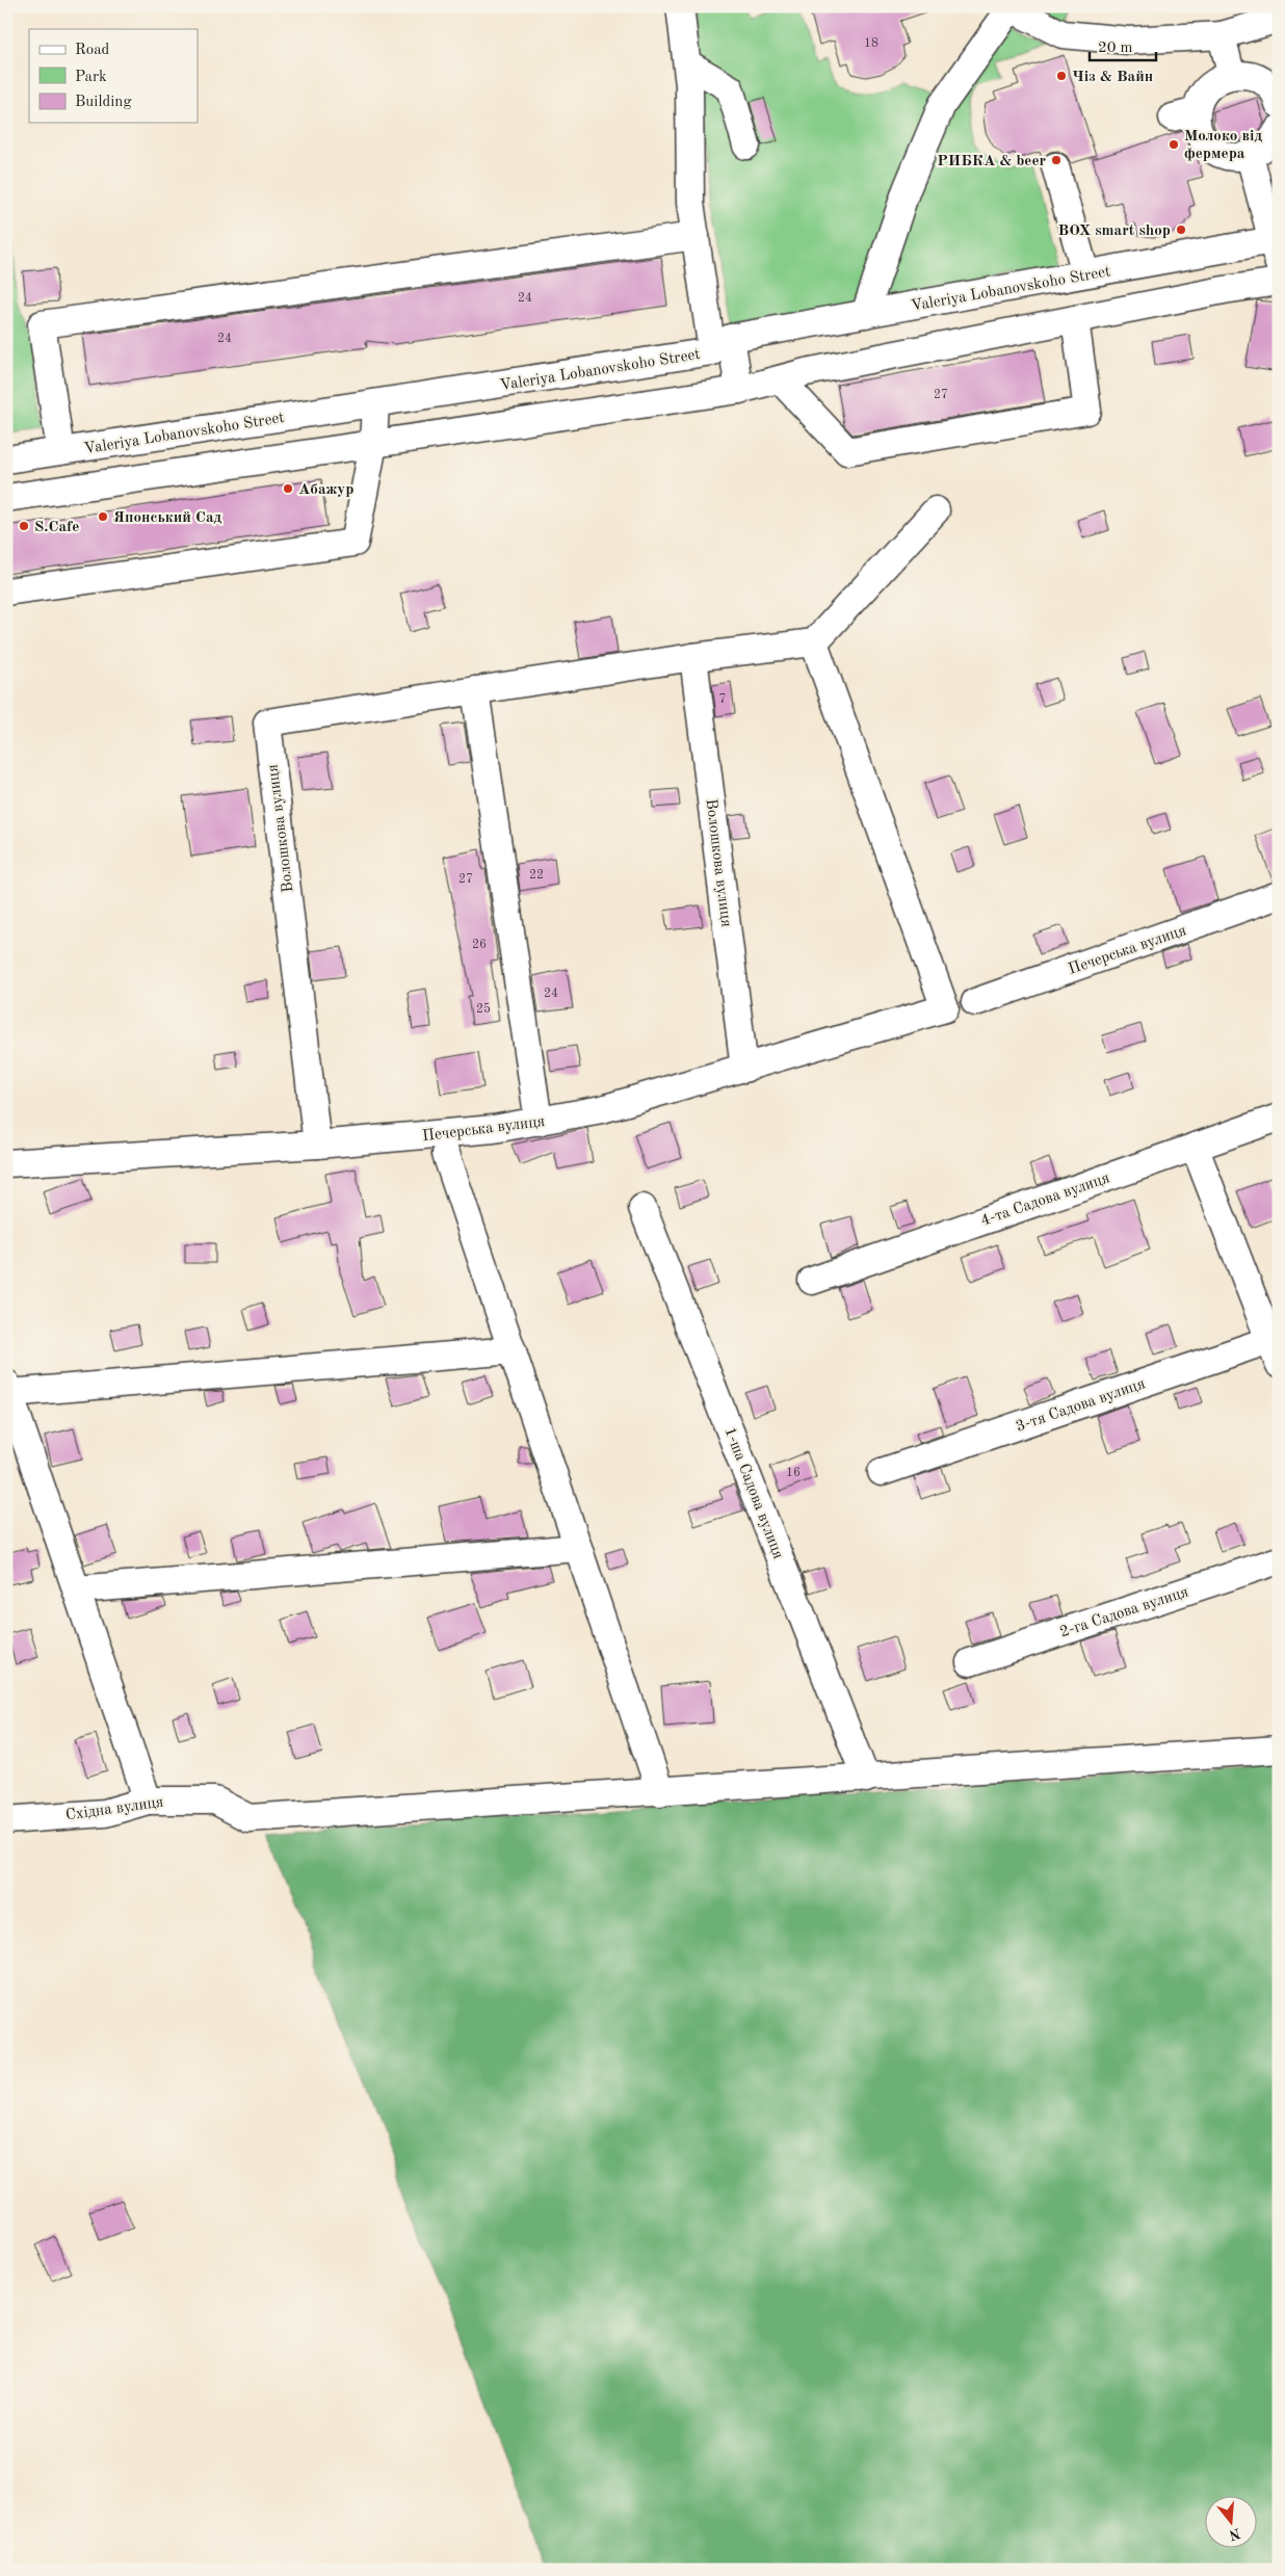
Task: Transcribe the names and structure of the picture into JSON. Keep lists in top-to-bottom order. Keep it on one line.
{"streets":{"street":["Valeriya Lobanovskoho Street","Волошкова вулиця","Печерська вулиця","4-та Садова вулиця","3-тя Садова вулиця","1-ша Садова вулиця","2-га Садова вулиця","Східна вулиця"]},"crossings":[["Волошкова вулиця","Печерська вулиця"]],"places":["Чіз & Вайн","Молоко від фермера","РИБКА & beer","BOX smart shop","Абажур","Японський Сад","S.Cafe"],"house_numbers":["18","24","24","27","7","22","27","26","24","25","16"],"legend":["Road","Park","Building"],"scale_bar":"20 m","north":"bottom"}
